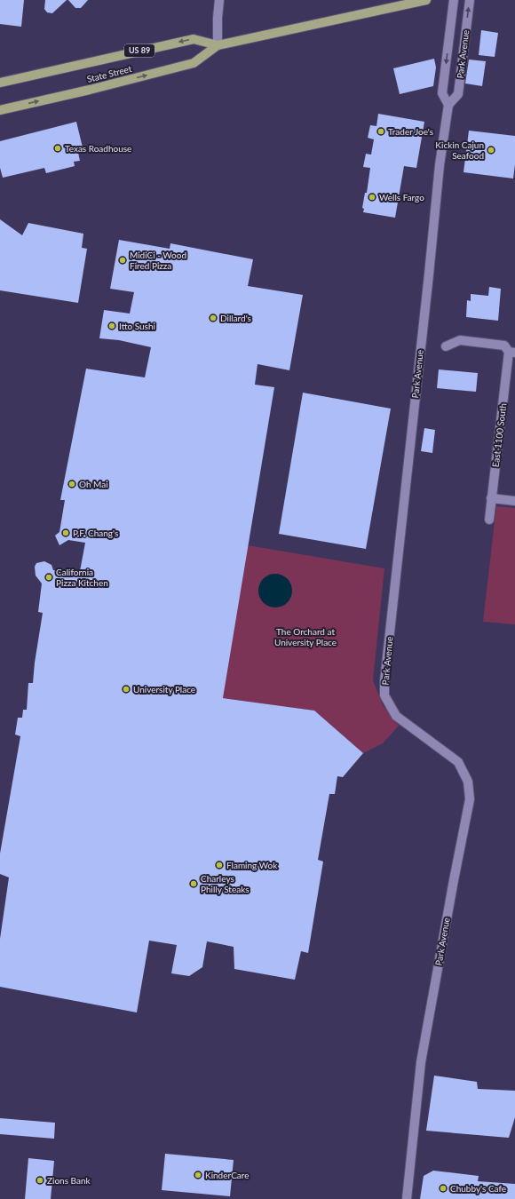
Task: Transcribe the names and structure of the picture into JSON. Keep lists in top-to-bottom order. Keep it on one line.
{"streets":{"main road":["US 89","State Street"],"street":["Park Avenue","East 1100 South"]},"parks":["The Orchard at University Place"],"places":["Trader Joe's","Texas Roadhouse","Kickin Cajun Seafood","Wells Fargo","MidiCi - Wood Fired Pizza","Dillard's","Itto Sushi","Oh Mai","P.F. Chang's","California Pizza Kitchen","University Place","Flaming Wok","Charleys Philly Steaks","KinderCare","Zions Bank","Chubby's Cafe"]}
